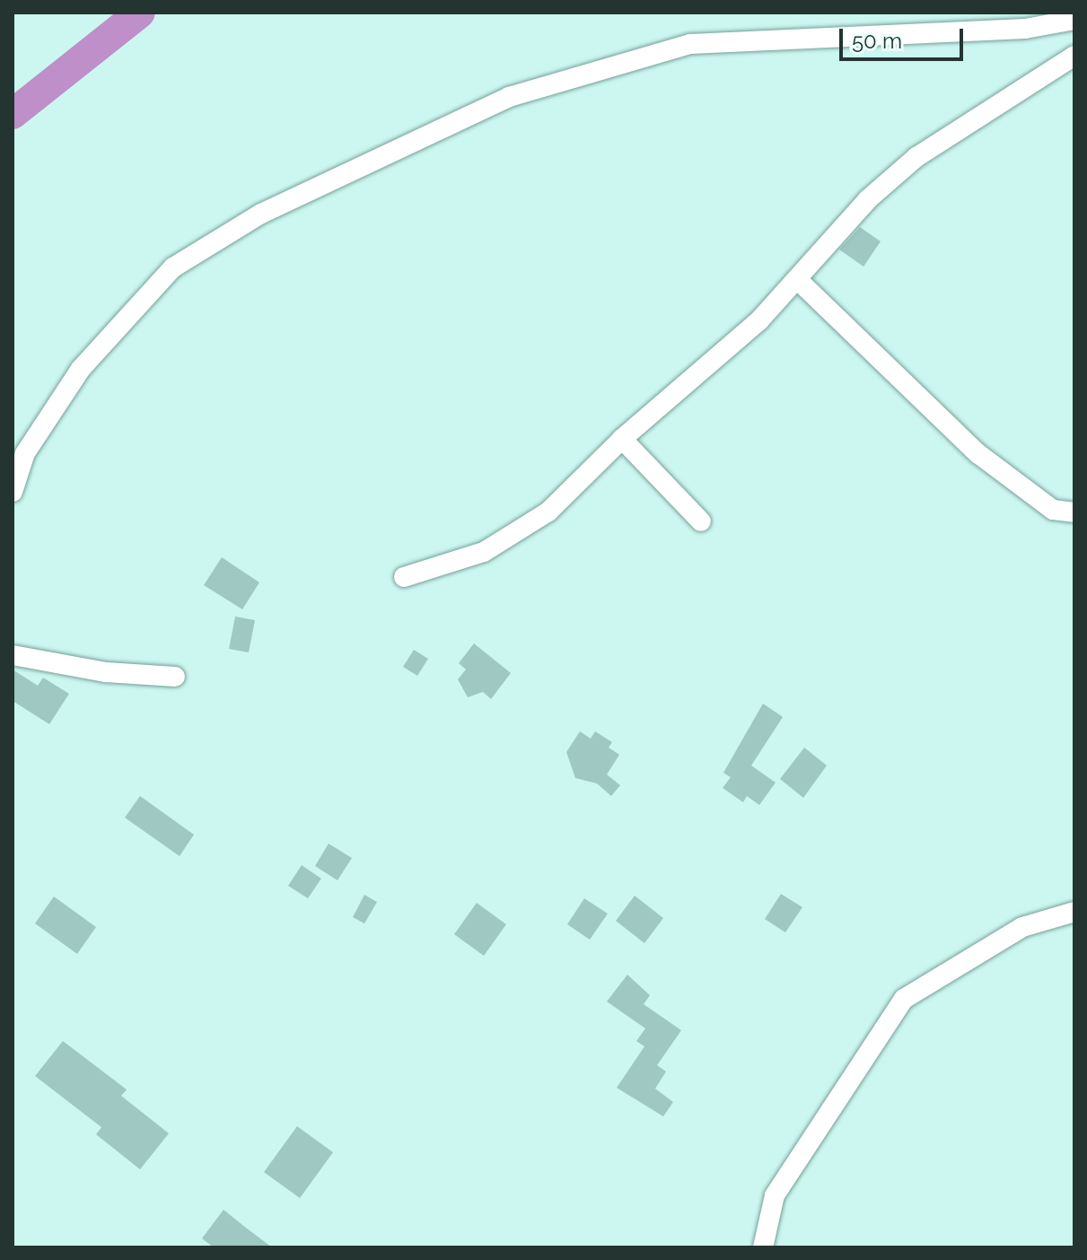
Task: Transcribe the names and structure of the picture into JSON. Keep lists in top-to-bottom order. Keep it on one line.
{"scale_bar":"50 m"}
